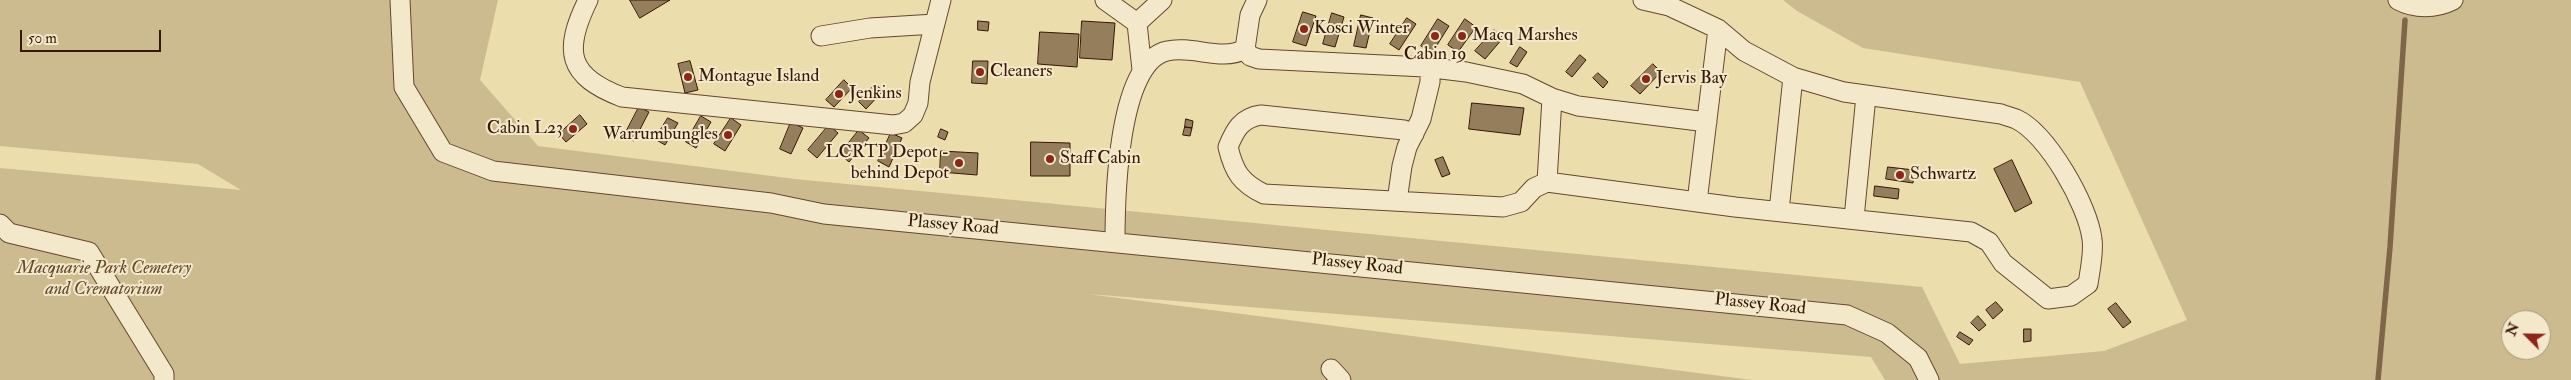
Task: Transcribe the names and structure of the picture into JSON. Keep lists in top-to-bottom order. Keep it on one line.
{"streets":{"street":["Plassey Road"]},"parks":["Macquarie Park Cemetery and Crematorium"],"places":["Kosci Winter","Cabin 19","Macq Marshes","Cleaners","Montague Island","Jervis Bay","Jenkins","Cabin L23","Warrumbungles","Staff Cabin","LCRTP Depot - behind Depot","Schwartz"],"scale_bar":"50 m","north":"top left"}
